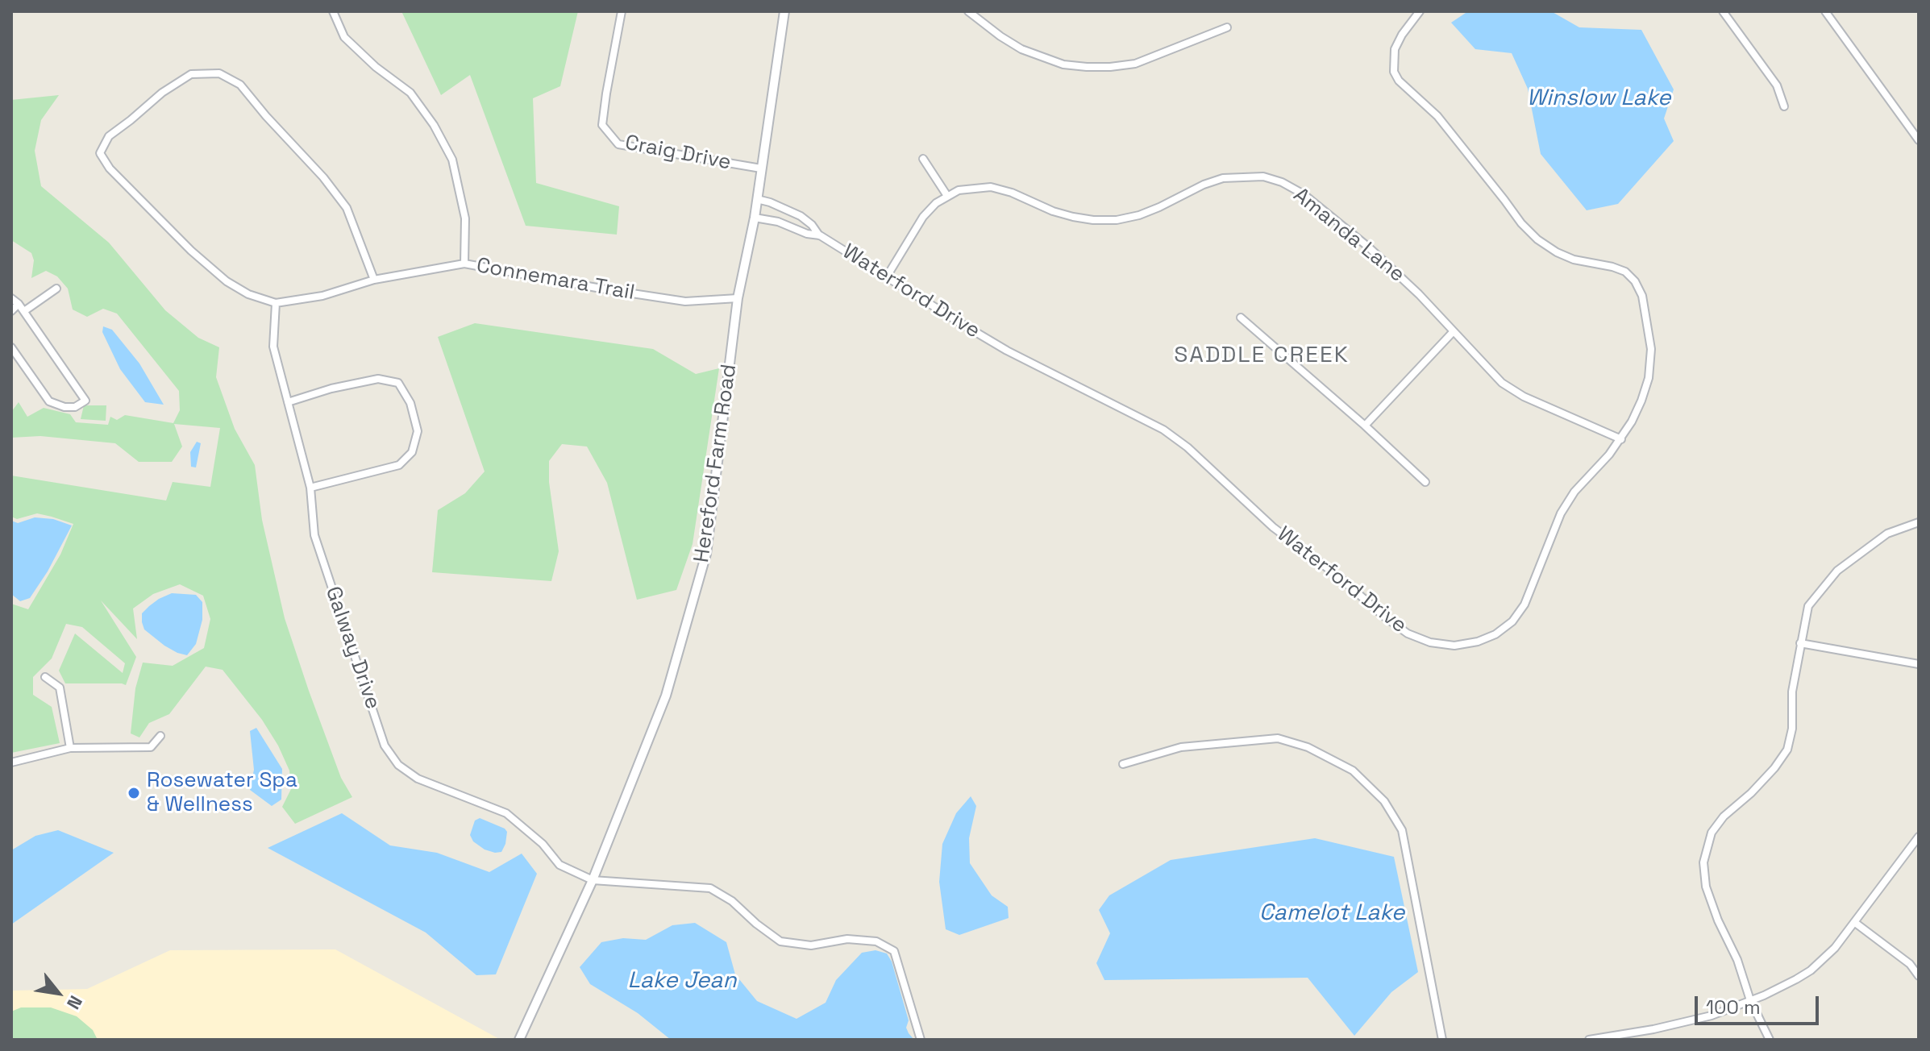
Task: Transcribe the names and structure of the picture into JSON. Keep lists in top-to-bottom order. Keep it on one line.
{"streets":{"street":["Craig Drive","Amanda Lane","Connemara Trail","Waterford Drive","Hereford Farm Road","Galway Drive"]},"crossings":[["Craig Drive","Hereford Farm Road"],["Amanda Lane","Waterford Drive"],["Connemara Trail","Hereford Farm Road"],["Connemara Trail","Galway Drive"],["Waterford Drive","Hereford Farm Road"],["Hereford Farm Road","Galway Drive"]],"districts":["SADDLE CREEK"],"water":["Winslow Lake","Camelot Lake","Lake Jean"],"places":["Rosewater Spa & Wellness"],"scale_bar":"100 m","north":"bottom right"}
